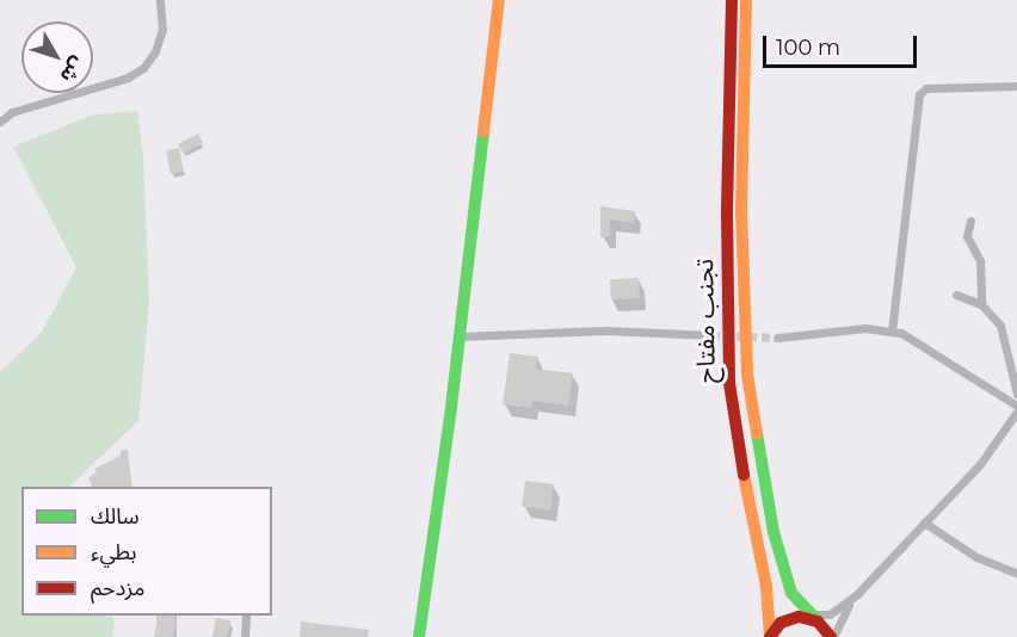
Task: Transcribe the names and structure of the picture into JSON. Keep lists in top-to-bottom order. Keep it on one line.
{"streets":{"main road":["تجنب مفتاح"]},"legend":["سالك","بطيء","مزدحم"],"scale_bar":"100 m","north":"bottom right"}
